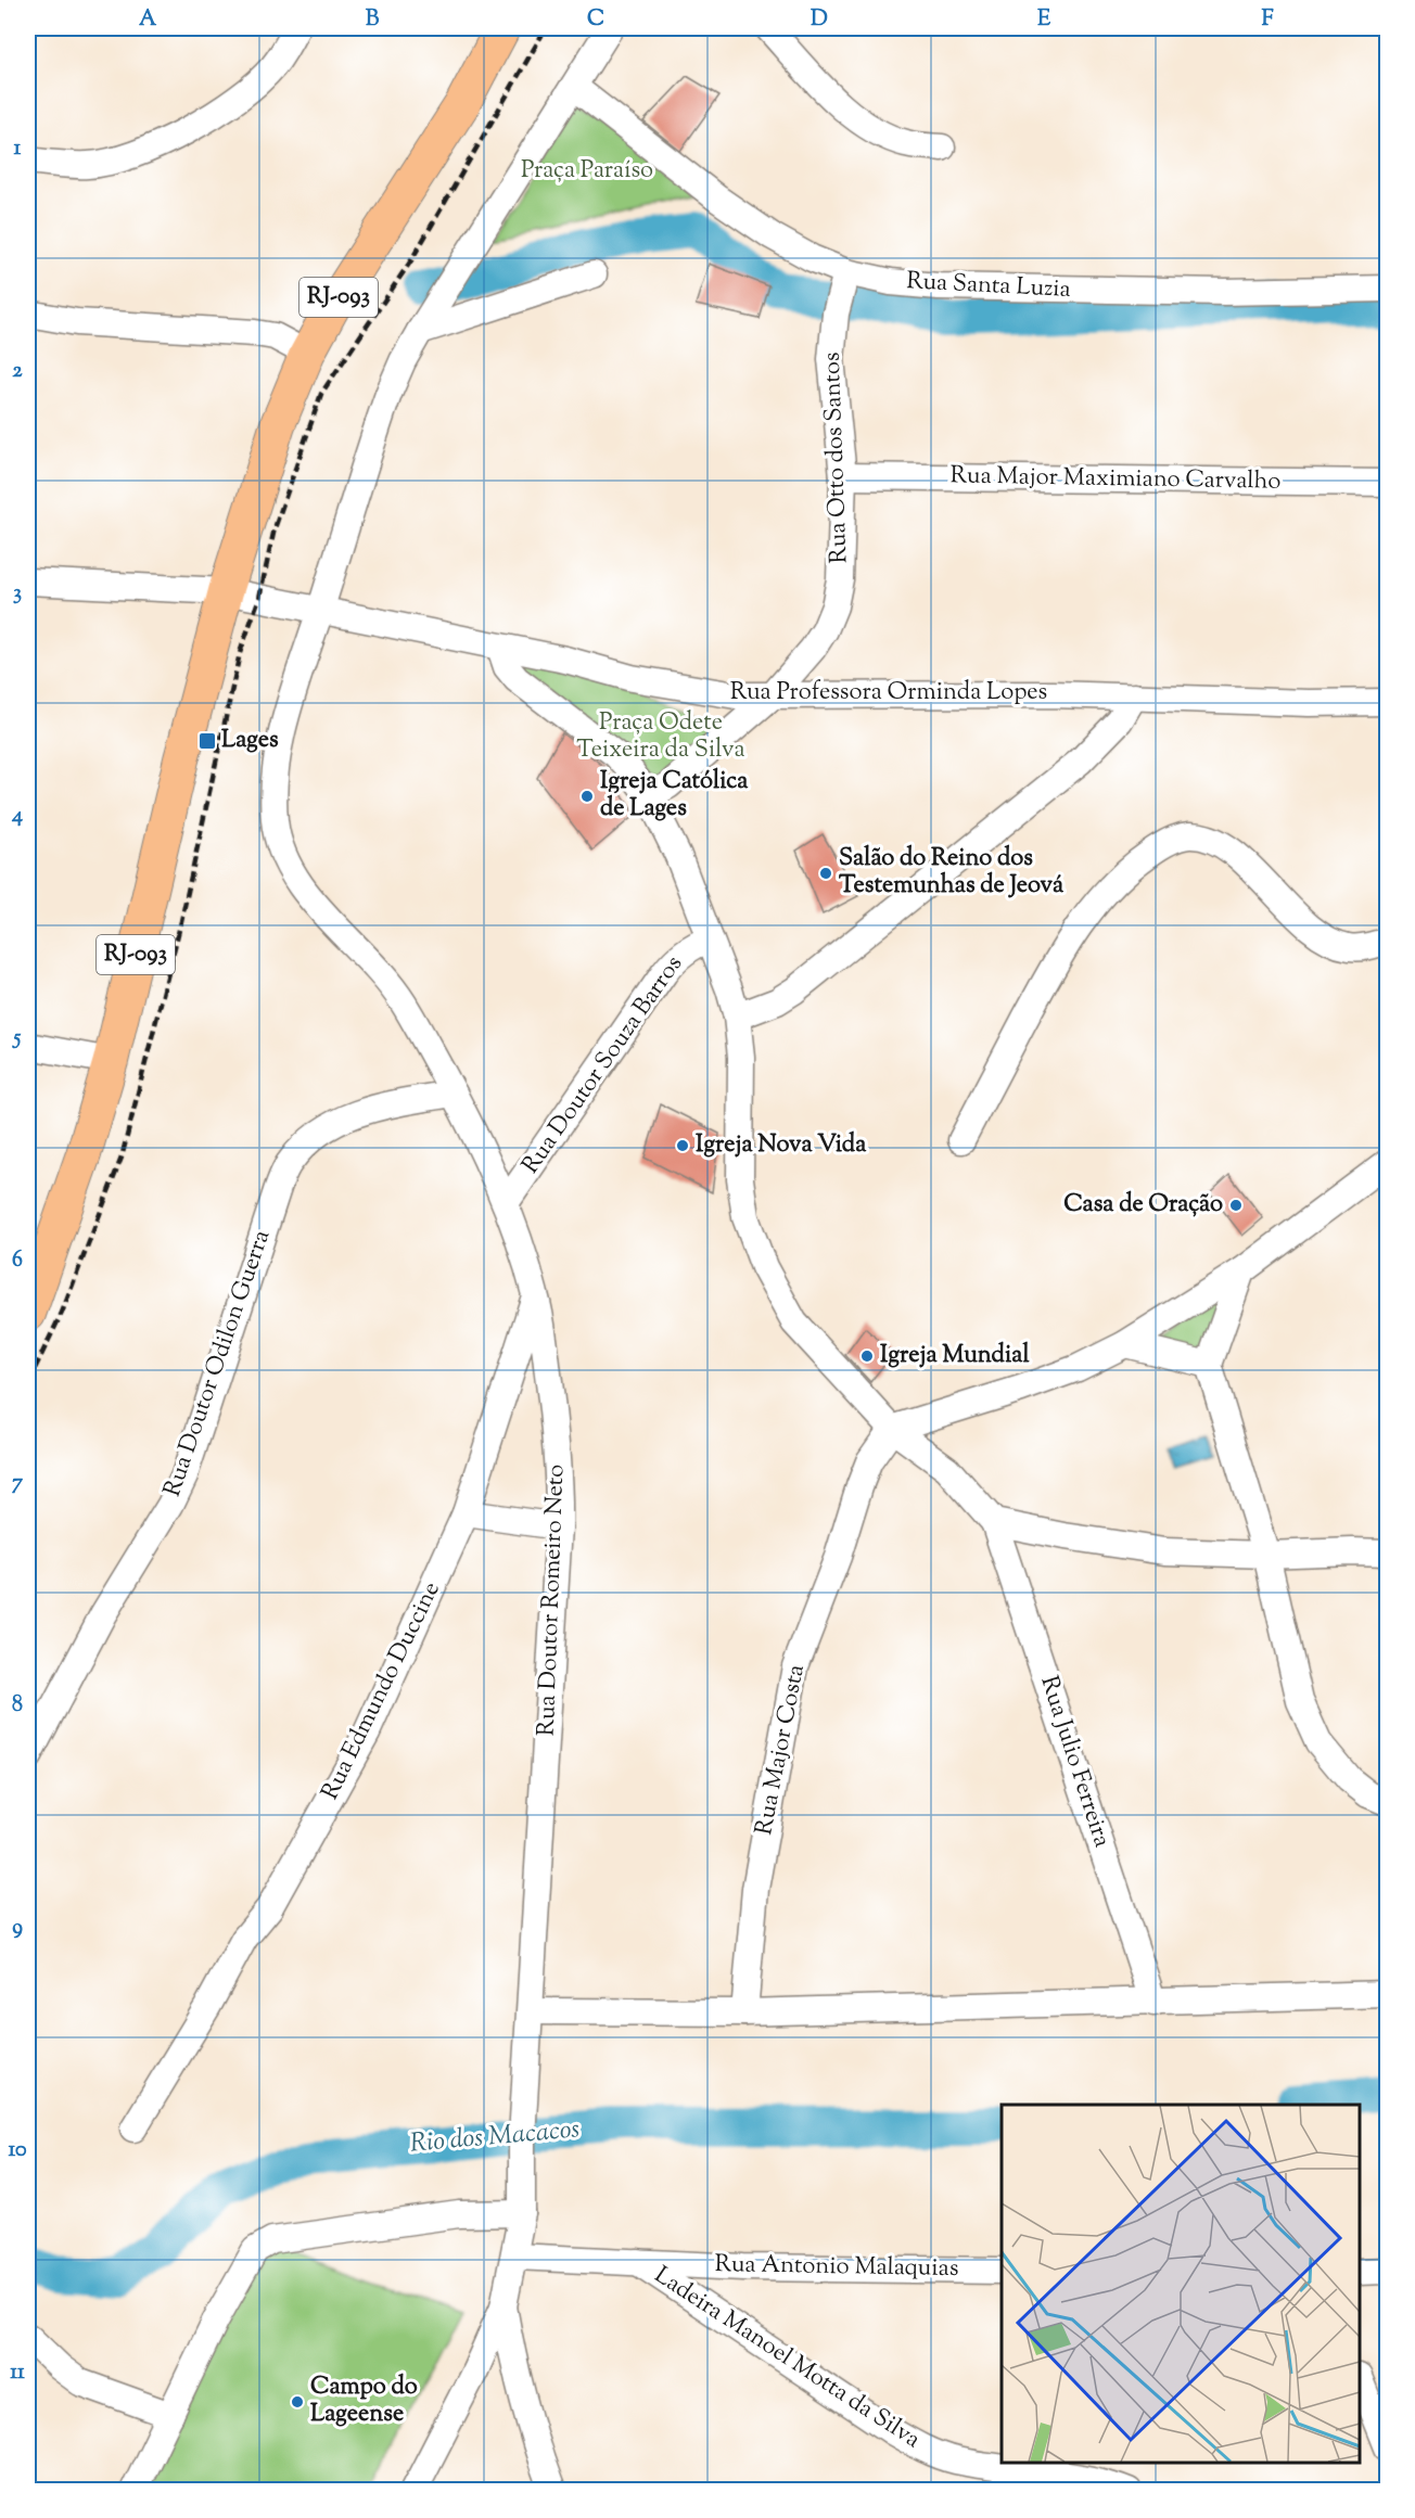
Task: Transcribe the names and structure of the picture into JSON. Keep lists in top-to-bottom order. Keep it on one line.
{"streets":{"main road":["RJ-093"],"street":["Rua Santa Luzia","Rua Otto dos Santos","Rua Major Maximiano Carvalho","Rua Professora Orminda Lopes","Rua Doutor Souza Barros","Rua Doutor Odilon Guerra","Rua Doutor Romeiro Neto","Rua Edmundo Duccine","Rua Major Costa","Rua Julio Ferreira","Rua Antonio Malaquias","Ladeira Manoel Motta da Silva"]},"crossings":[["Rua Santa Luzia","Rua Otto dos Santos"],["Rua Santa Luzia","Rua Doutor Romeiro Neto"],["Rua Otto dos Santos","Rua Major Maximiano Carvalho"],["Rua Otto dos Santos","Rua Professora Orminda Lopes"],["Rua Professora Orminda Lopes","Rua Doutor Romeiro Neto"],["Rua Doutor Souza Barros","Rua Doutor Romeiro Neto"],["Rua Doutor Odilon Guerra","Rua Doutor Romeiro Neto"],["Rua Doutor Romeiro Neto","Rua Edmundo Duccine"],["Rua Doutor Romeiro Neto","Rua Antonio Malaquias"],["Rua Antonio Malaquias","Ladeira Manoel Motta da Silva"]],"water":["Rio dos Macacos"],"parks":["Praça Paraíso","Praça Odete Teixeira da Silva"],"places":{"transit":["Lages"],"other":["Igreja Católica de Lages","Salão do Reino dos Testemunhas de Jeová","Igreja Nova Vida","Casa de Oração","Igreja Mundial","Campo do Lageense"]},"grid":{"columns":["A","B","C","D","E","F"],"rows":["1","2","3","4","5","6","7","8","9","10","11"]}}
